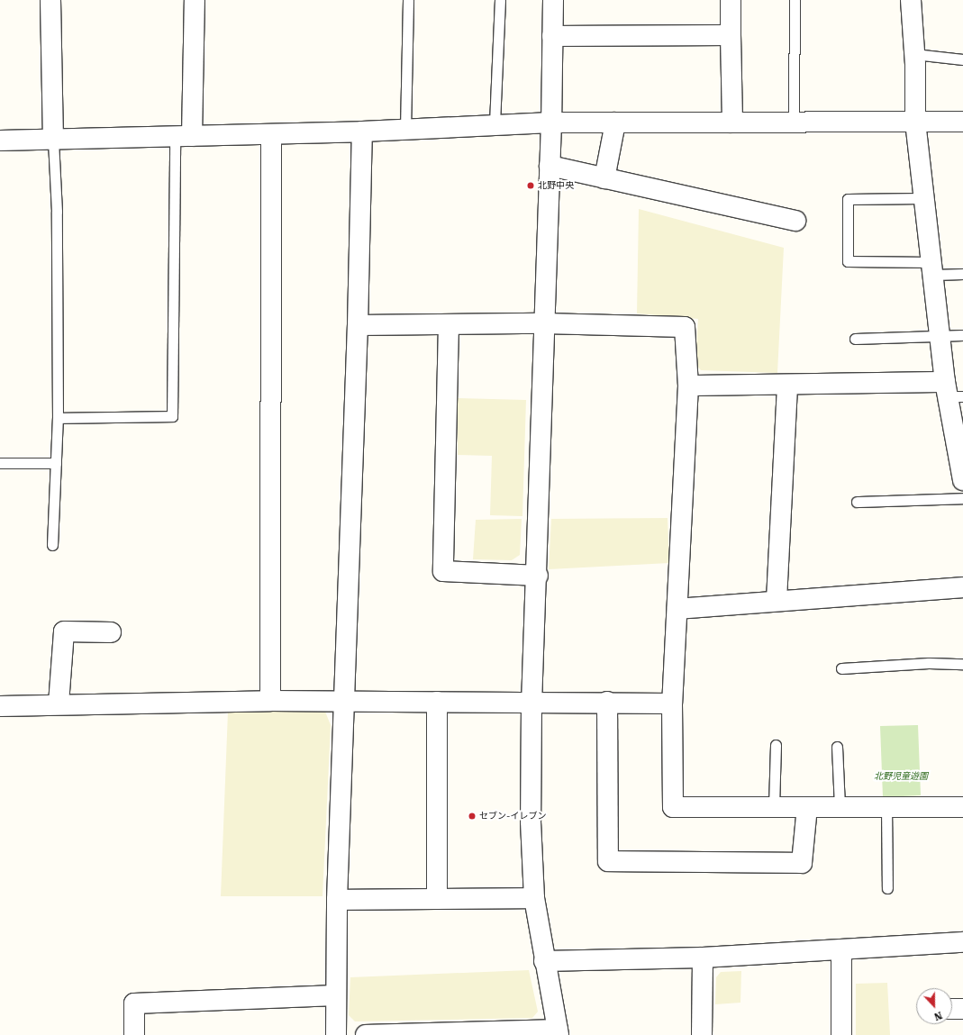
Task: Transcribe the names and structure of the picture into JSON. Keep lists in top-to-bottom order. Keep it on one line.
{"parks":["北野児童遊園"],"places":["北野中央","セブン-イレブン"],"north":"bottom"}
